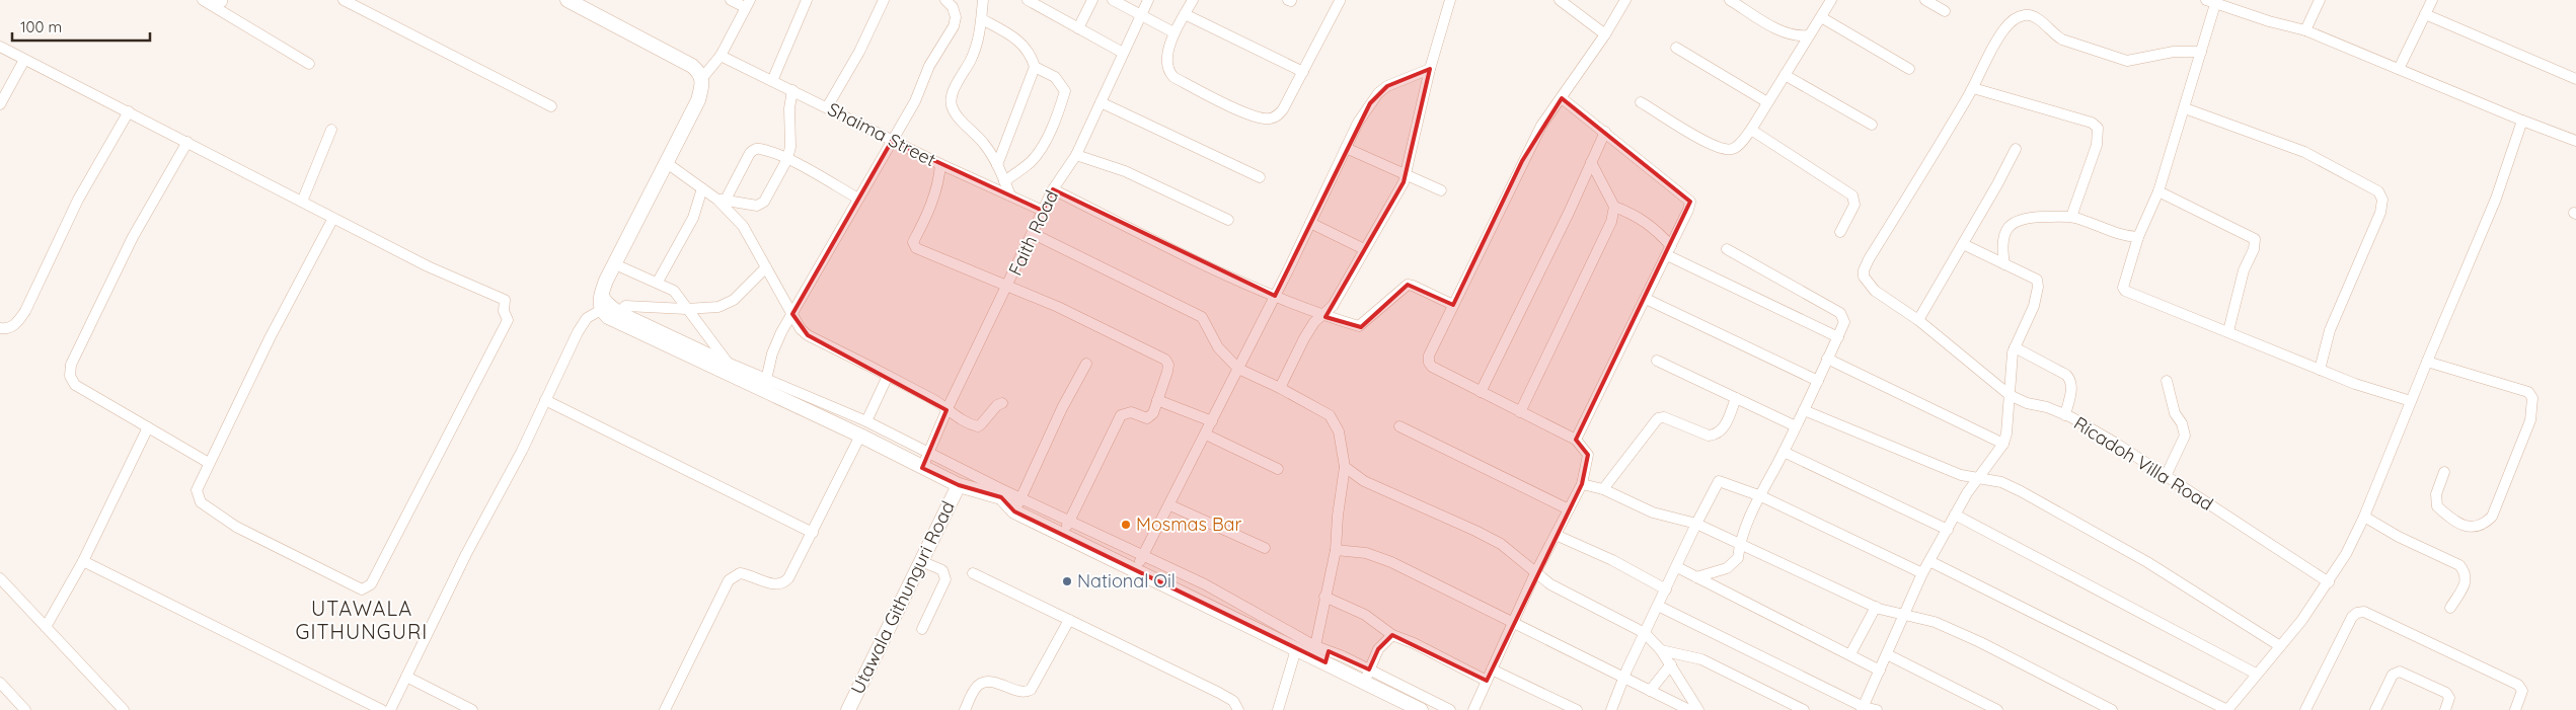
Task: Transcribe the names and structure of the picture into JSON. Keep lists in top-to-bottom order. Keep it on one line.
{"streets":{"street":["Shaima Street","Faith Road","Ricadoh Villa Road","Utawala Githunguri Road"]},"crossings":[["Shaima Street","Faith Road"]],"districts":["UTAWALA GITHUNGURI"],"places":["Mosmas Bar","National Oil"],"scale_bar":"100 m"}
